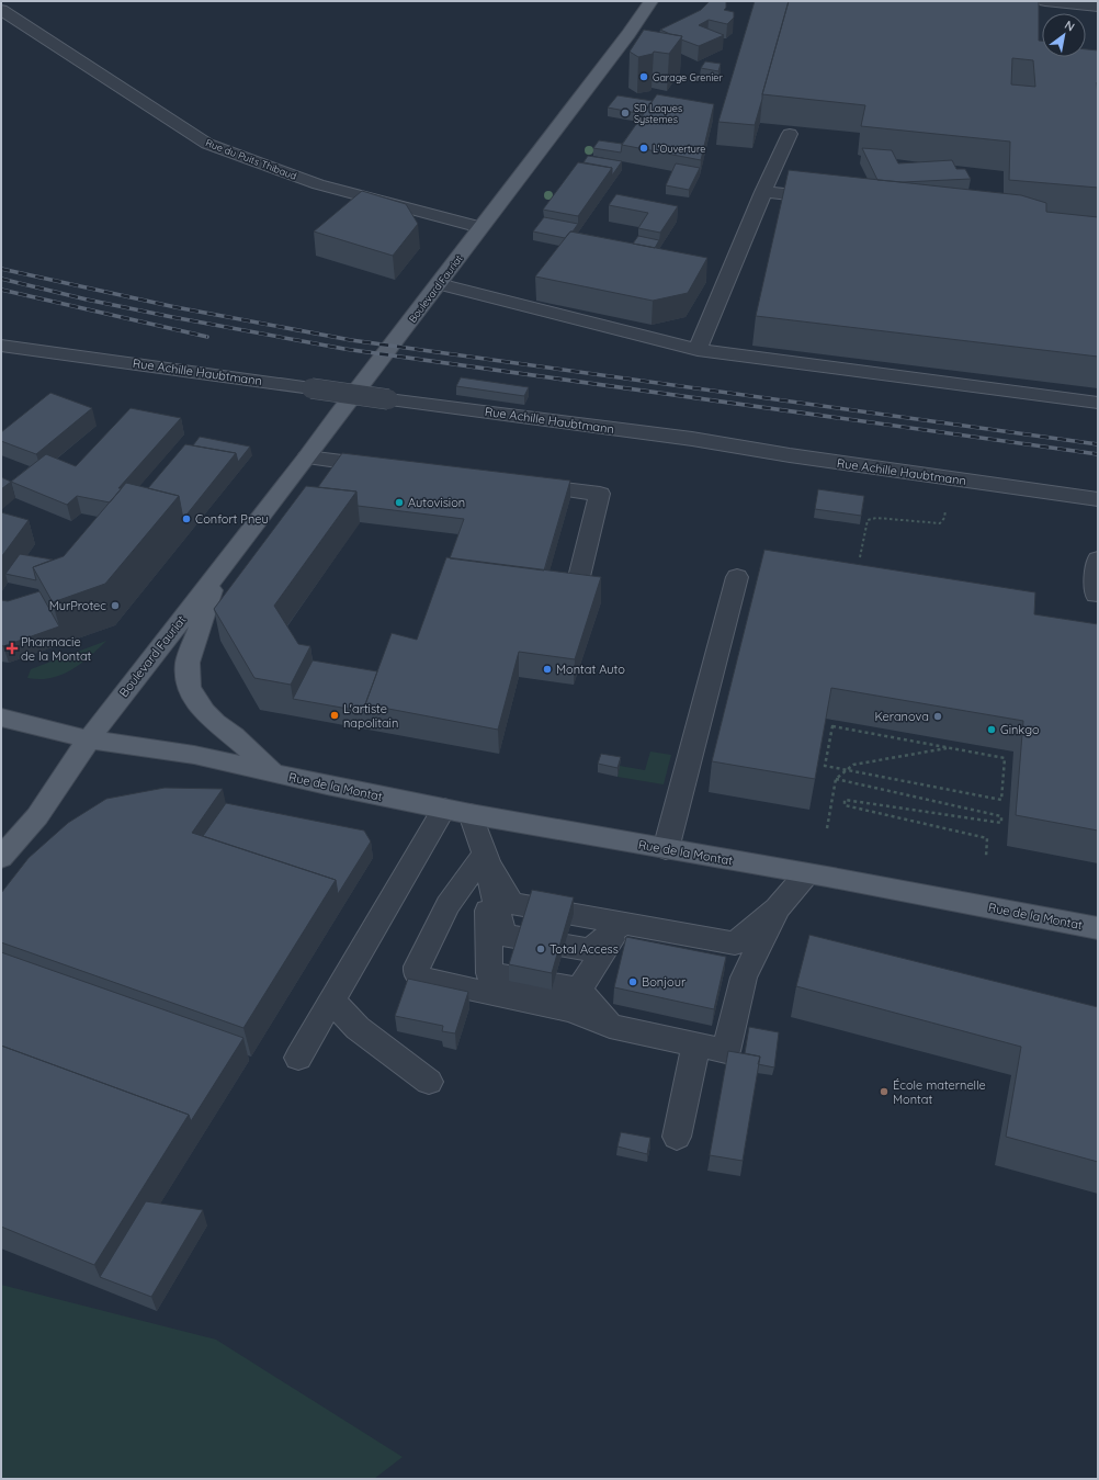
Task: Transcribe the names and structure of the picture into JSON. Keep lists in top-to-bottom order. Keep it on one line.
{"streets":{"main road":["Boulevard Fauriat","Rue de la Montat"],"street":["Rue du Puits Thibaud","Rue Achille Haubtmann"]},"crossings":[["Rue du Puits Thibaud","Boulevard Fauriat"],["Boulevard Fauriat","Rue de la Montat"]],"places":{"other":["Garage Grenier","SD Laques Systemes","L'Ouverture","Autovision","Confort Pneu","MurProtec","Montat Auto","L'artiste napolitain","Keranova","Ginkgo","Total Access","Bonjour","École maternelle Montat"],"health":["Pharmacie de la Montat"]},"north":"top right"}
